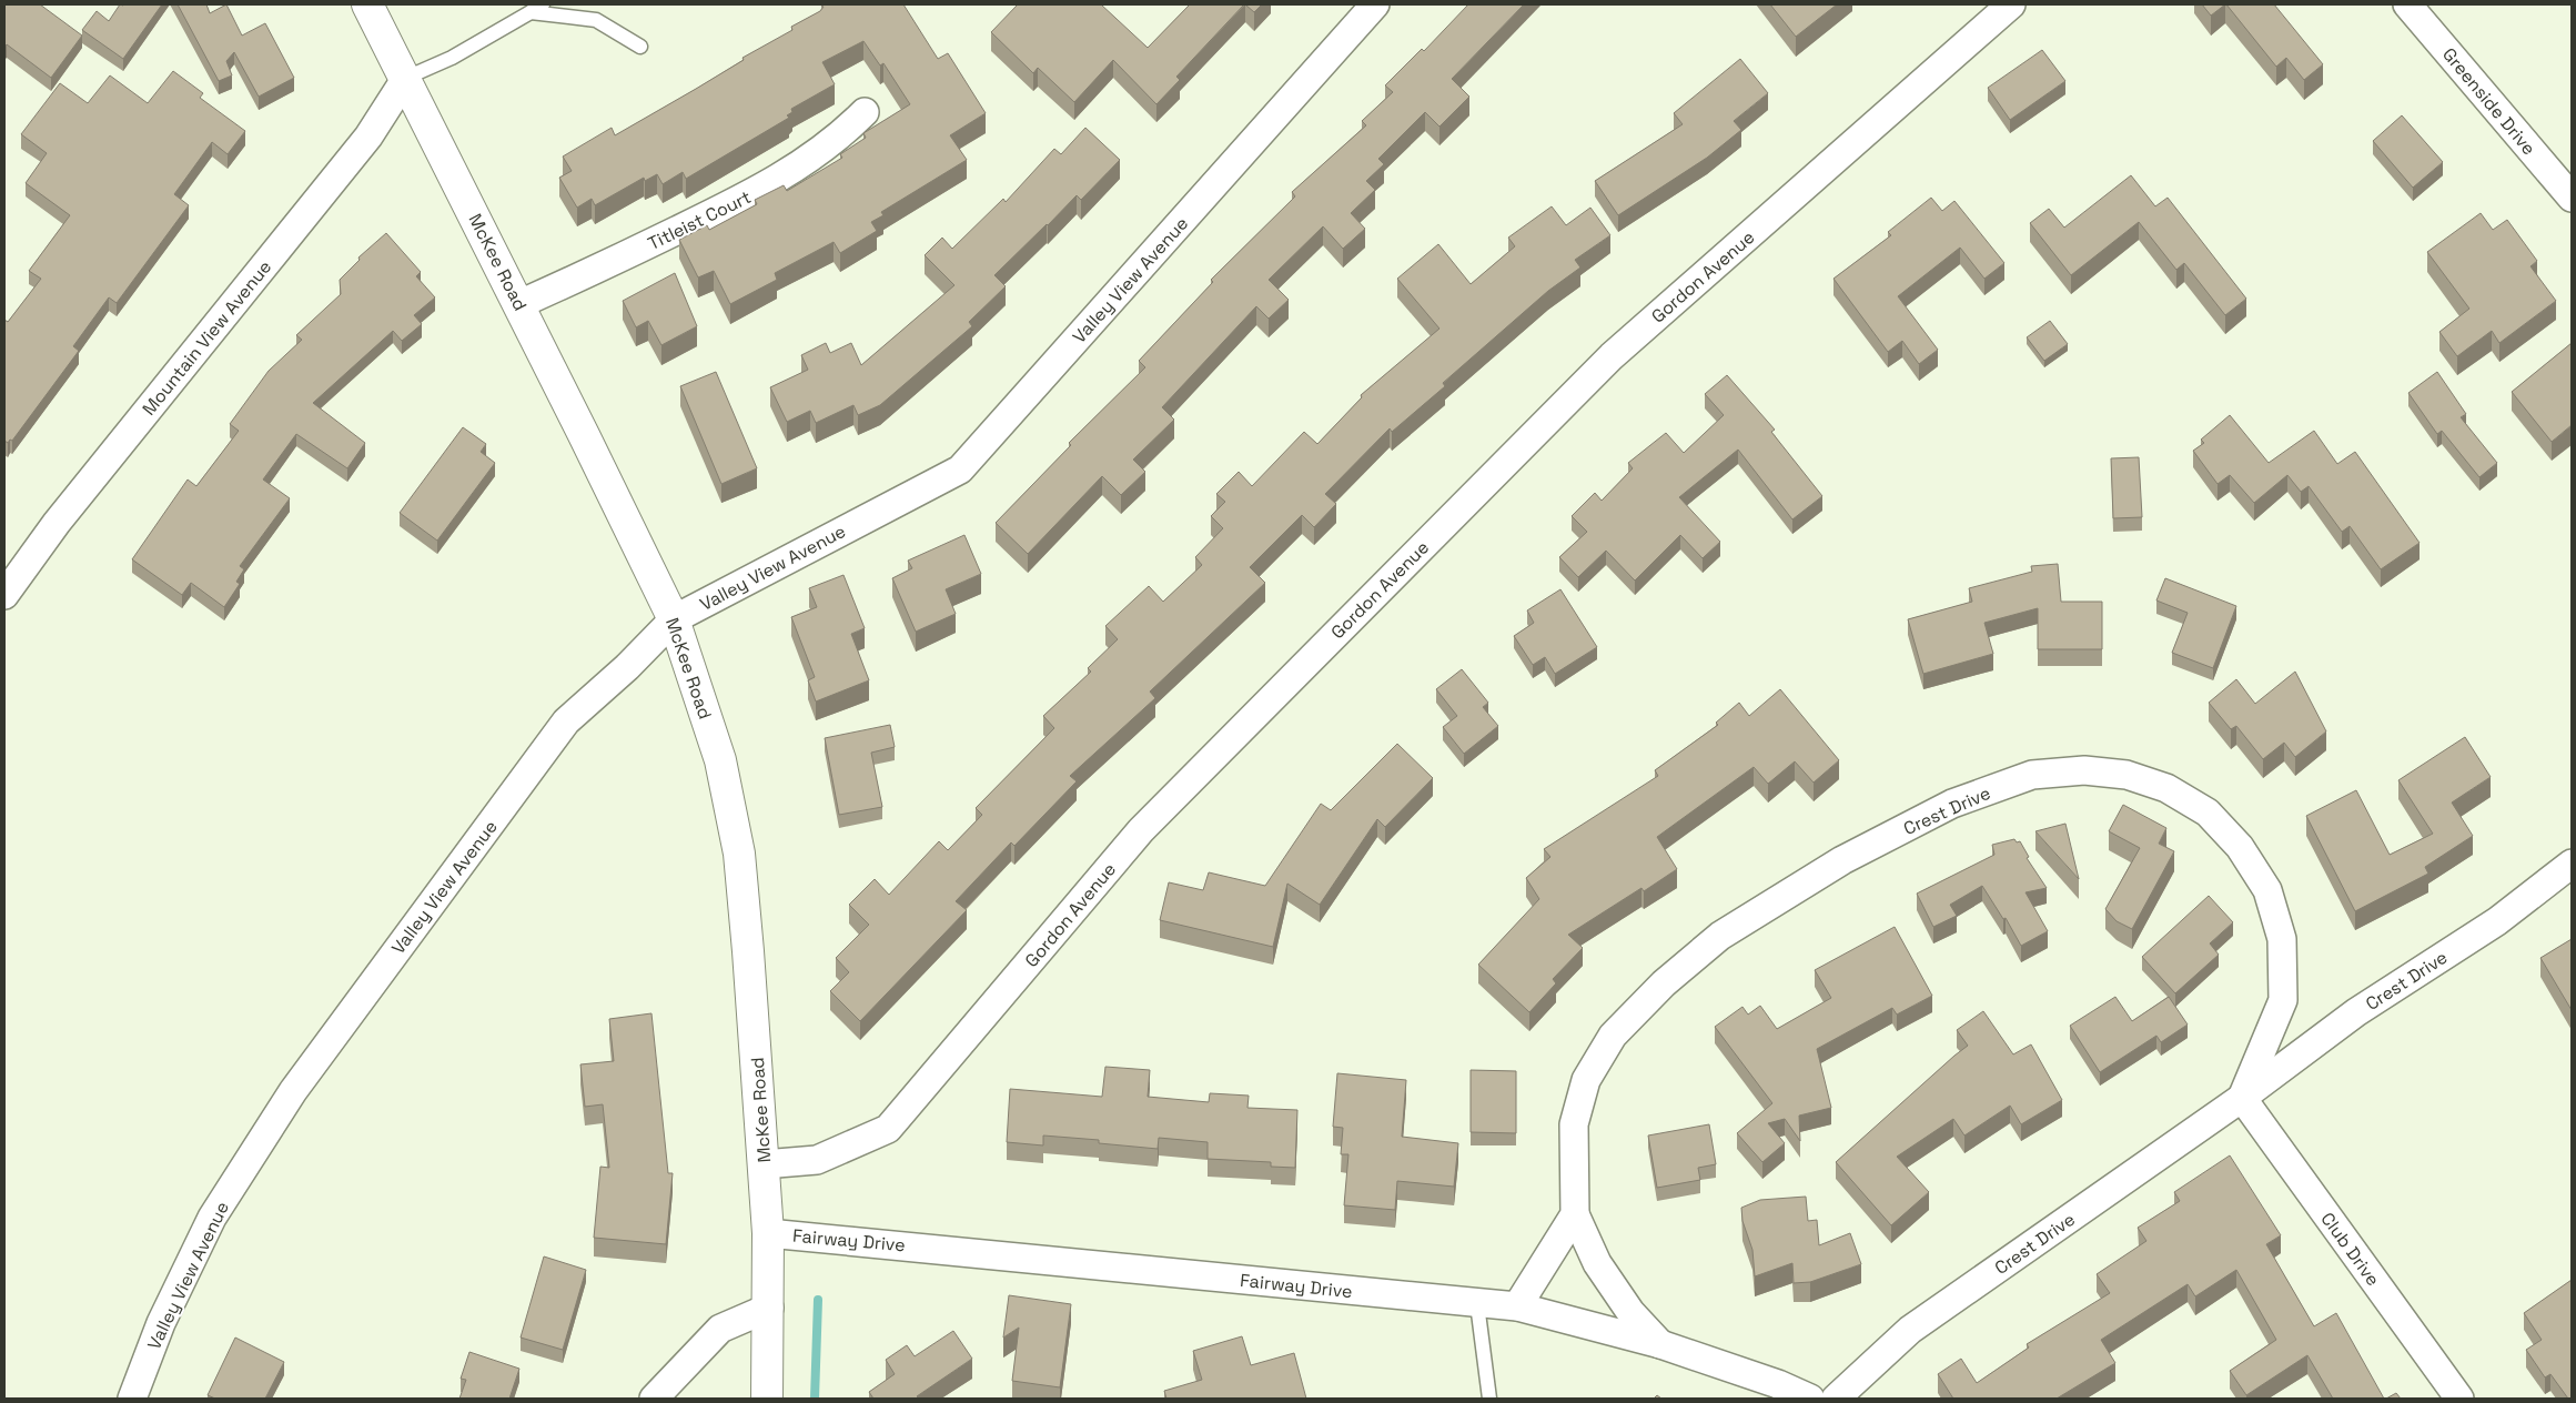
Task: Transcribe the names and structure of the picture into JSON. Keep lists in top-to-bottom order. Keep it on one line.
{"streets":{"street":["Greenside Drive","Titleist Court","McKee Road","Gordon Avenue","Valley View Avenue","Mountain View Avenue","Crest Drive","Fairway Drive","Club Drive"]},"crossings":[["Titleist Court","McKee Road"],["McKee Road","Gordon Avenue"],["McKee Road","Valley View Avenue"],["McKee Road","Mountain View Avenue"],["McKee Road","Fairway Drive"],["Crest Drive","Fairway Drive"],["Crest Drive","Club Drive"]]}
